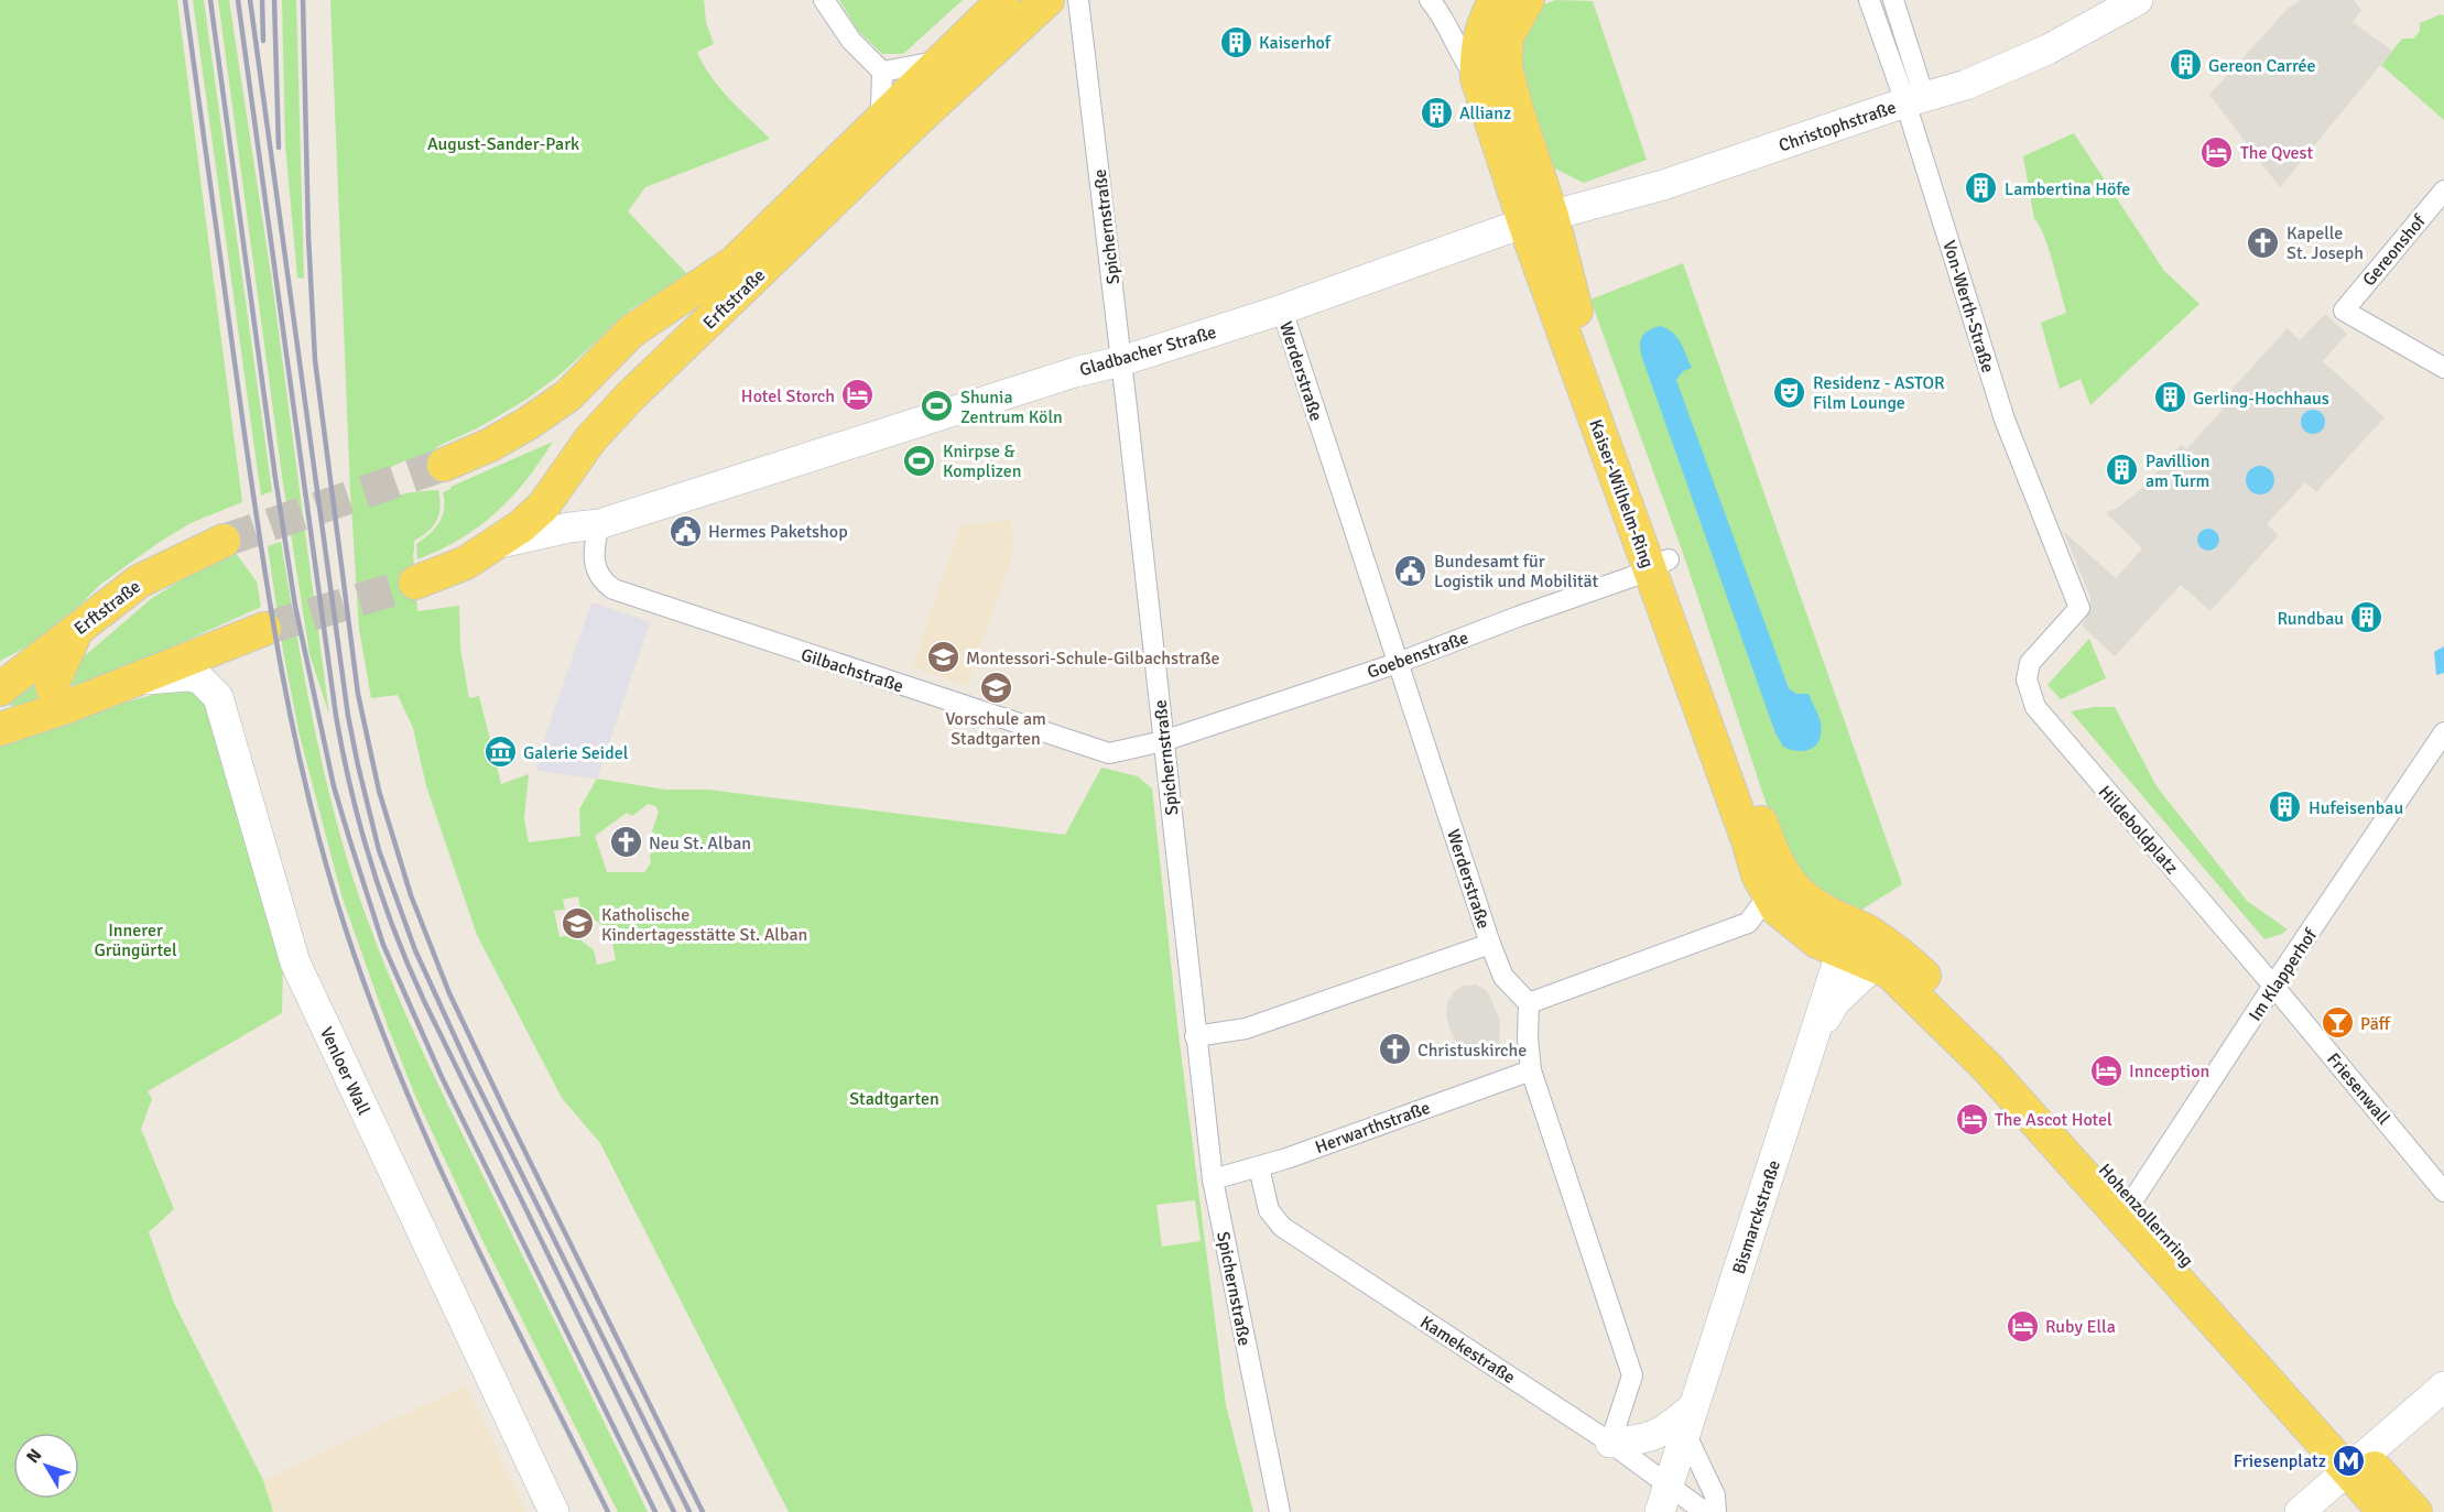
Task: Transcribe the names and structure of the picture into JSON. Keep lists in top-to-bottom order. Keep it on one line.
{"streets":{"main road":["Erftstraße","Kaiser-Wilhelm-Ring","Hohenzollernring"],"street":["Christophstraße","Spichernstraße","Gereonshof","Von-Werth-Straße","Gladbacher Straße","Werderstraße","Goebenstraße","Gilbachstraße","Hildeboldplatz","Im Klapperhof","Venloer Wall","Friesenwall","Herwarthstraße","Bismarckstraße","Kamekestraße"]},"crossings":[["Christophstraße","Von-Werth-Straße"],["Christophstraße","Gladbacher Straße"],["Christophstraße","Kaiser-Wilhelm-Ring"],["Spichernstraße","Gladbacher Straße"],["Spichernstraße","Goebenstraße"],["Spichernstraße","Gilbachstraße"],["Spichernstraße","Herwarthstraße"],["Erftstraße","Gladbacher Straße"],["Von-Werth-Straße","Hildeboldplatz"],["Gladbacher Straße","Werderstraße"],["Gladbacher Straße","Kaiser-Wilhelm-Ring"],["Gladbacher Straße","Gilbachstraße"],["Werderstraße","Goebenstraße"],["Kaiser-Wilhelm-Ring","Goebenstraße"],["Kaiser-Wilhelm-Ring","Hohenzollernring"],["Goebenstraße","Gilbachstraße"],["Hildeboldplatz","Im Klapperhof"],["Hildeboldplatz","Friesenwall"],["Im Klapperhof","Friesenwall"],["Im Klapperhof","Hohenzollernring"],["Herwarthstraße","Kamekestraße"],["Bismarckstraße","Kamekestraße"]],"parks":["August-Sander-Park","Innerer Grüngürtel","Stadtgarten"],"places":{"building":["Kaiserhof","Gereon Carrée","Allianz","Lambertina Höfe","Gerling-Hochhaus","Pavillion am Turm","Rundbau","Hufeisenbau"],"hotel":["The Qvest","Hotel Storch","Innception","The Ascot Hotel","Ruby Ella"],"church":["Kapelle St. Joseph","Neu St. Alban","Christuskirche"],"theatre":["Residenz - ASTOR Film Lounge"],"sports":["Shunia Zentrum Köln","Knirpse & Komplizen"],"public building":["Hermes Paketshop","Bundesamt für Logistik und Mobilität"],"school or university":["Montessori-Schule-Gilbachstraße","Vorschule am Stadtgarten","Katholische Kindertagesstätte St. Alban"],"museum":["Galerie Seidel"],"bar":["Päff"],"metro station":["Friesenplatz"]},"north":"top left"}
